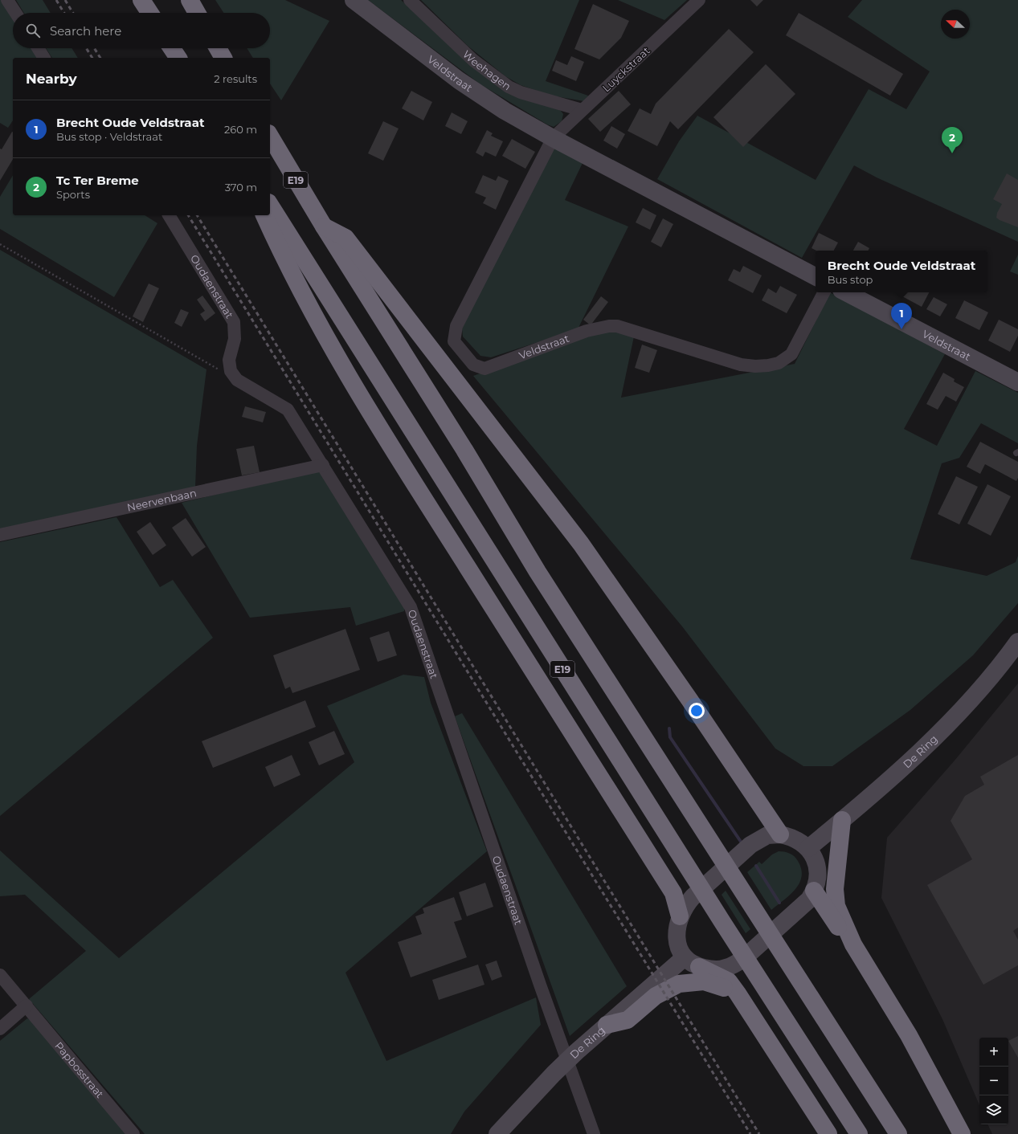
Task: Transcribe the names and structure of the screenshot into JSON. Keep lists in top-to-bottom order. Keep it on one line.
{"streets":{"highway":["E19"],"main road":["Veldstraat","De Ring"],"street":["Weehagen","Luyckstraat","Oudaenstraat","Neervenbaan","Papbosstraat"]},"crossings":[["Weehagen","Luyckstraat"],["Luyckstraat","Veldstraat"],["Oudaenstraat","Neervenbaan"]],"north":"left","page":{"search":"Search here","heading":["Nearby","2 results"],"list":[{"mark":"1","name":"Brecht Oude Veldstraat","note":"Bus stop · Veldstraat","value":"260 m"},{"mark":"2","name":"Tc Ter Breme","note":"Sports","value":"370 m"}],"pins":["2","1"],"popup":["Brecht Oude Veldstraat","Bus stop"],"map_buttons":["+","−"]}}
